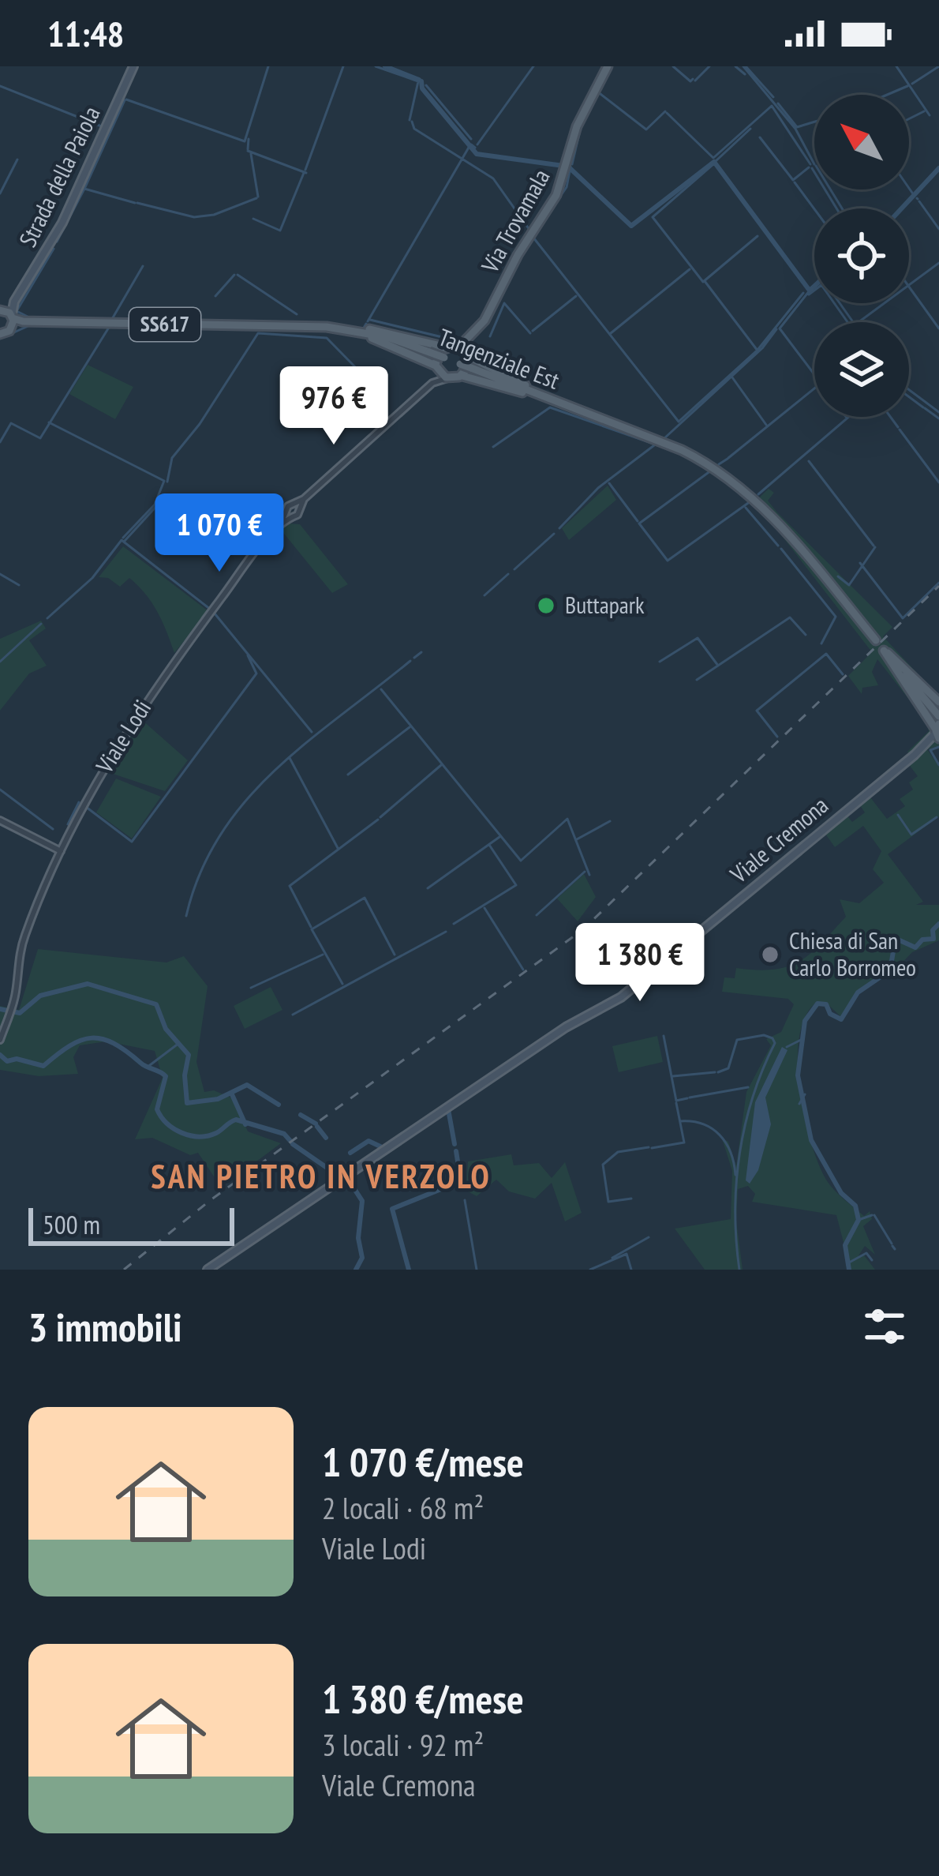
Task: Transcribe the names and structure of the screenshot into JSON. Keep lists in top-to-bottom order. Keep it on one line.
{"streets":{"main road":["Strada della Paiola","Via Trovamala","SS617","Tangenziale Est","Viale Cremona"],"street":["Viale Lodi"]},"crossings":[["Strada della Paiola","Tangenziale Est"]],"districts":["SAN PIETRO IN VERZOLO"],"places":["Buttapark","Chiesa di San Carlo Borromeo"],"scale_bar":"500 m","north":"top left","page":{"status":"11:48","price":["976 €","1 070 €","1 380 €"],"scale":"500 m","heading":"3 immobili","list":[{"name":"1 070 €/mese","note":"2 locali · 68 m² · Viale Lodi"},{"name":"1 380 €/mese","note":"3 locali · 92 m² · Viale Cremona"}]}}
